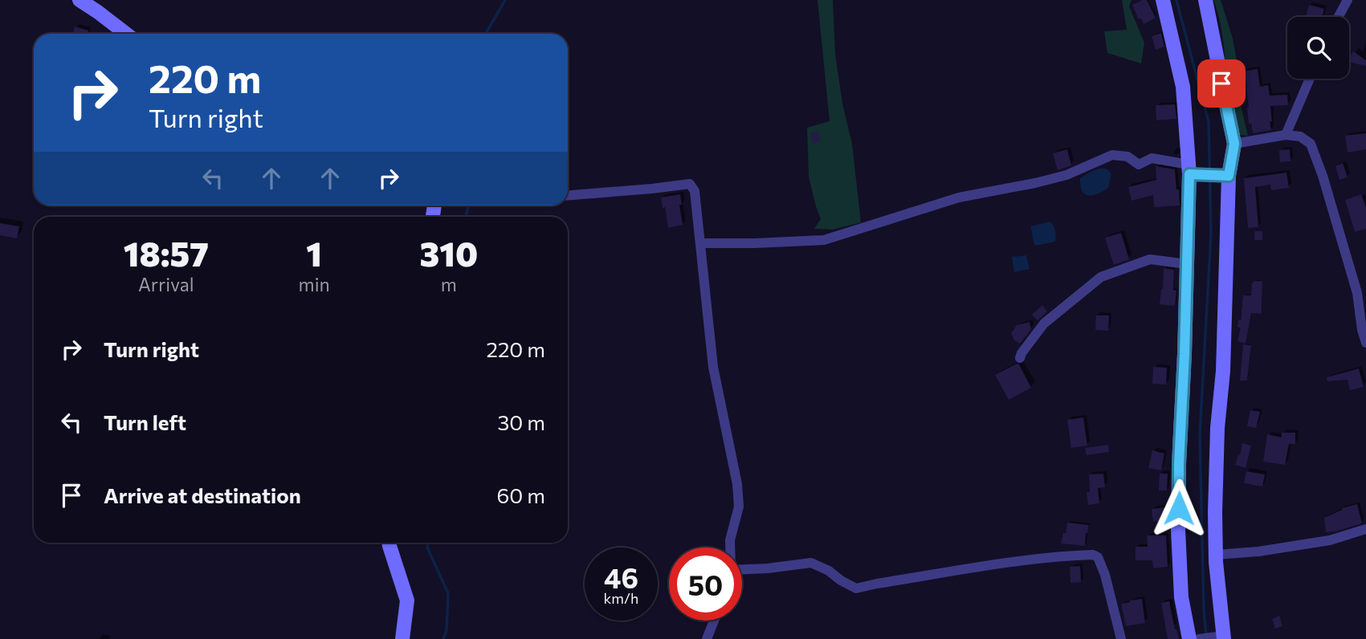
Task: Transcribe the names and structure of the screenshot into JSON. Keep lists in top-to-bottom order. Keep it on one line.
{"page":{"turn":["220 m","Turn right"],"eta":["18:57","Arrival","1","min","310","m"],"list":[{"name":"Turn right","value":"220 m"},{"name":"Turn left","value":"30 m"},{"name":"Arrive at destination","value":"60 m"}],"speed":"46 km/h","limit":"50"}}
